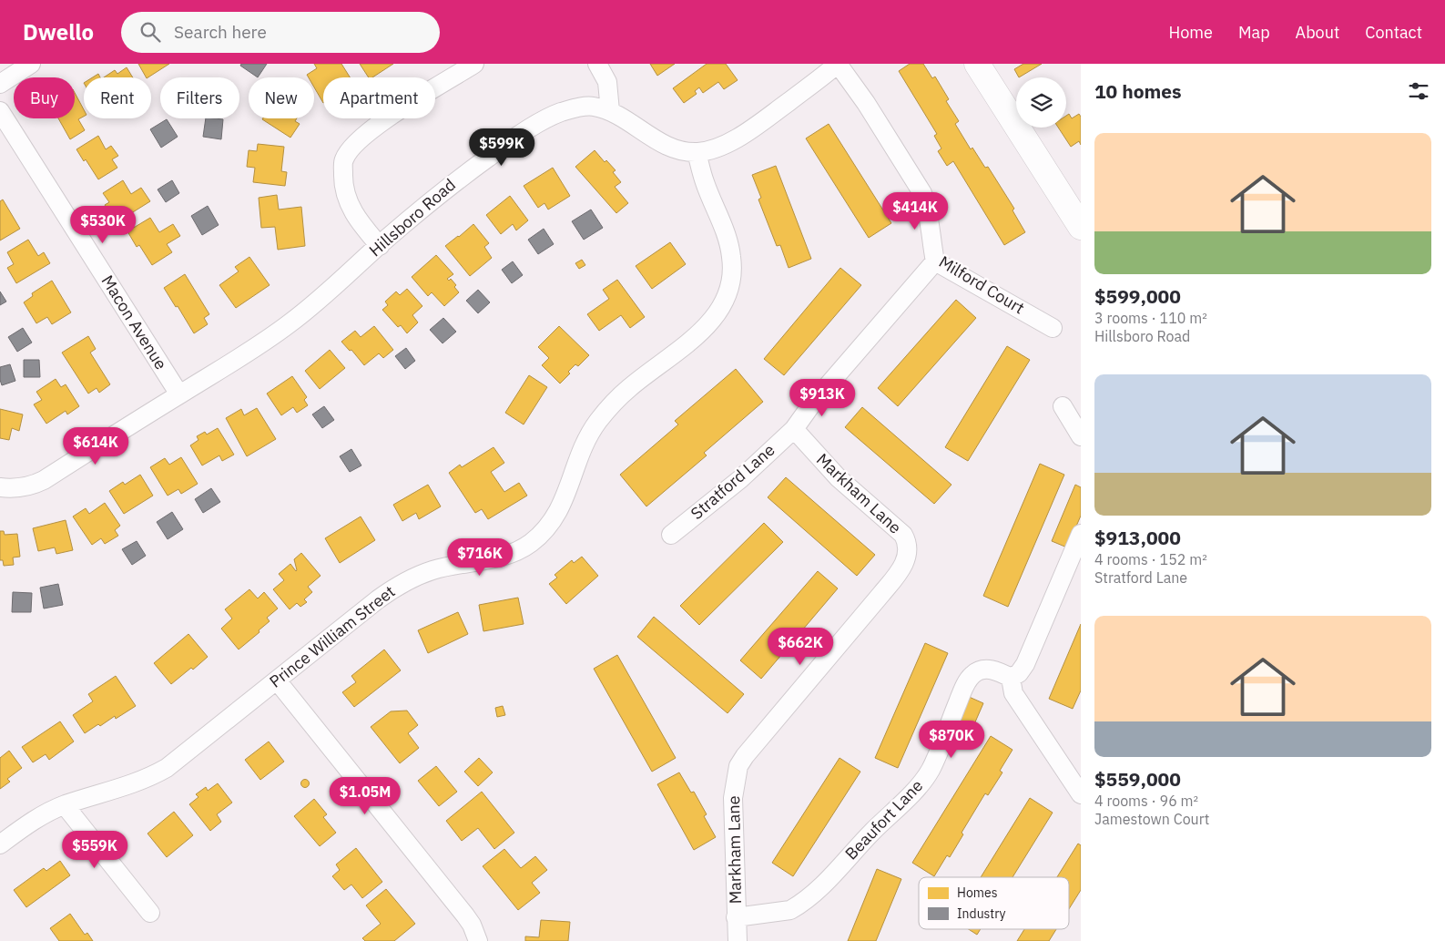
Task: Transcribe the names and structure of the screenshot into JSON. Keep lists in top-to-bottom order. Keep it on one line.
{"streets":{"street":["Hillsboro Road","Milford Court","Macon Avenue","Stratford Lane","Markham Lane","Prince William Street","Beaufort Lane"]},"crossings":[["Hillsboro Road","Milford Court"],["Hillsboro Road","Macon Avenue"],["Hillsboro Road","Prince William Street"],["Milford Court","Stratford Lane"],["Stratford Lane","Markham Lane"],["Markham Lane","Beaufort Lane"]],"legend":["Homes","Industry"],"page":{"header":"Dwello","search":"Search here","nav":["Home","Map","About","Contact"],"heading":"10 homes","chip":["Buy","Rent","Filters","New","Apartment"],"list":[{"name":"$599,000","note":"3 rooms · 110 m² · Hillsboro Road"},{"name":"$913,000","note":"4 rooms · 152 m² · Stratford Lane"},{"name":"$559,000","note":"4 rooms · 96 m² · Jamestown Court"}],"price":["$599K","$414K","$530K","$913K","$614K","$716K","$662K","$870K","$1.05M","$559K"]}}
